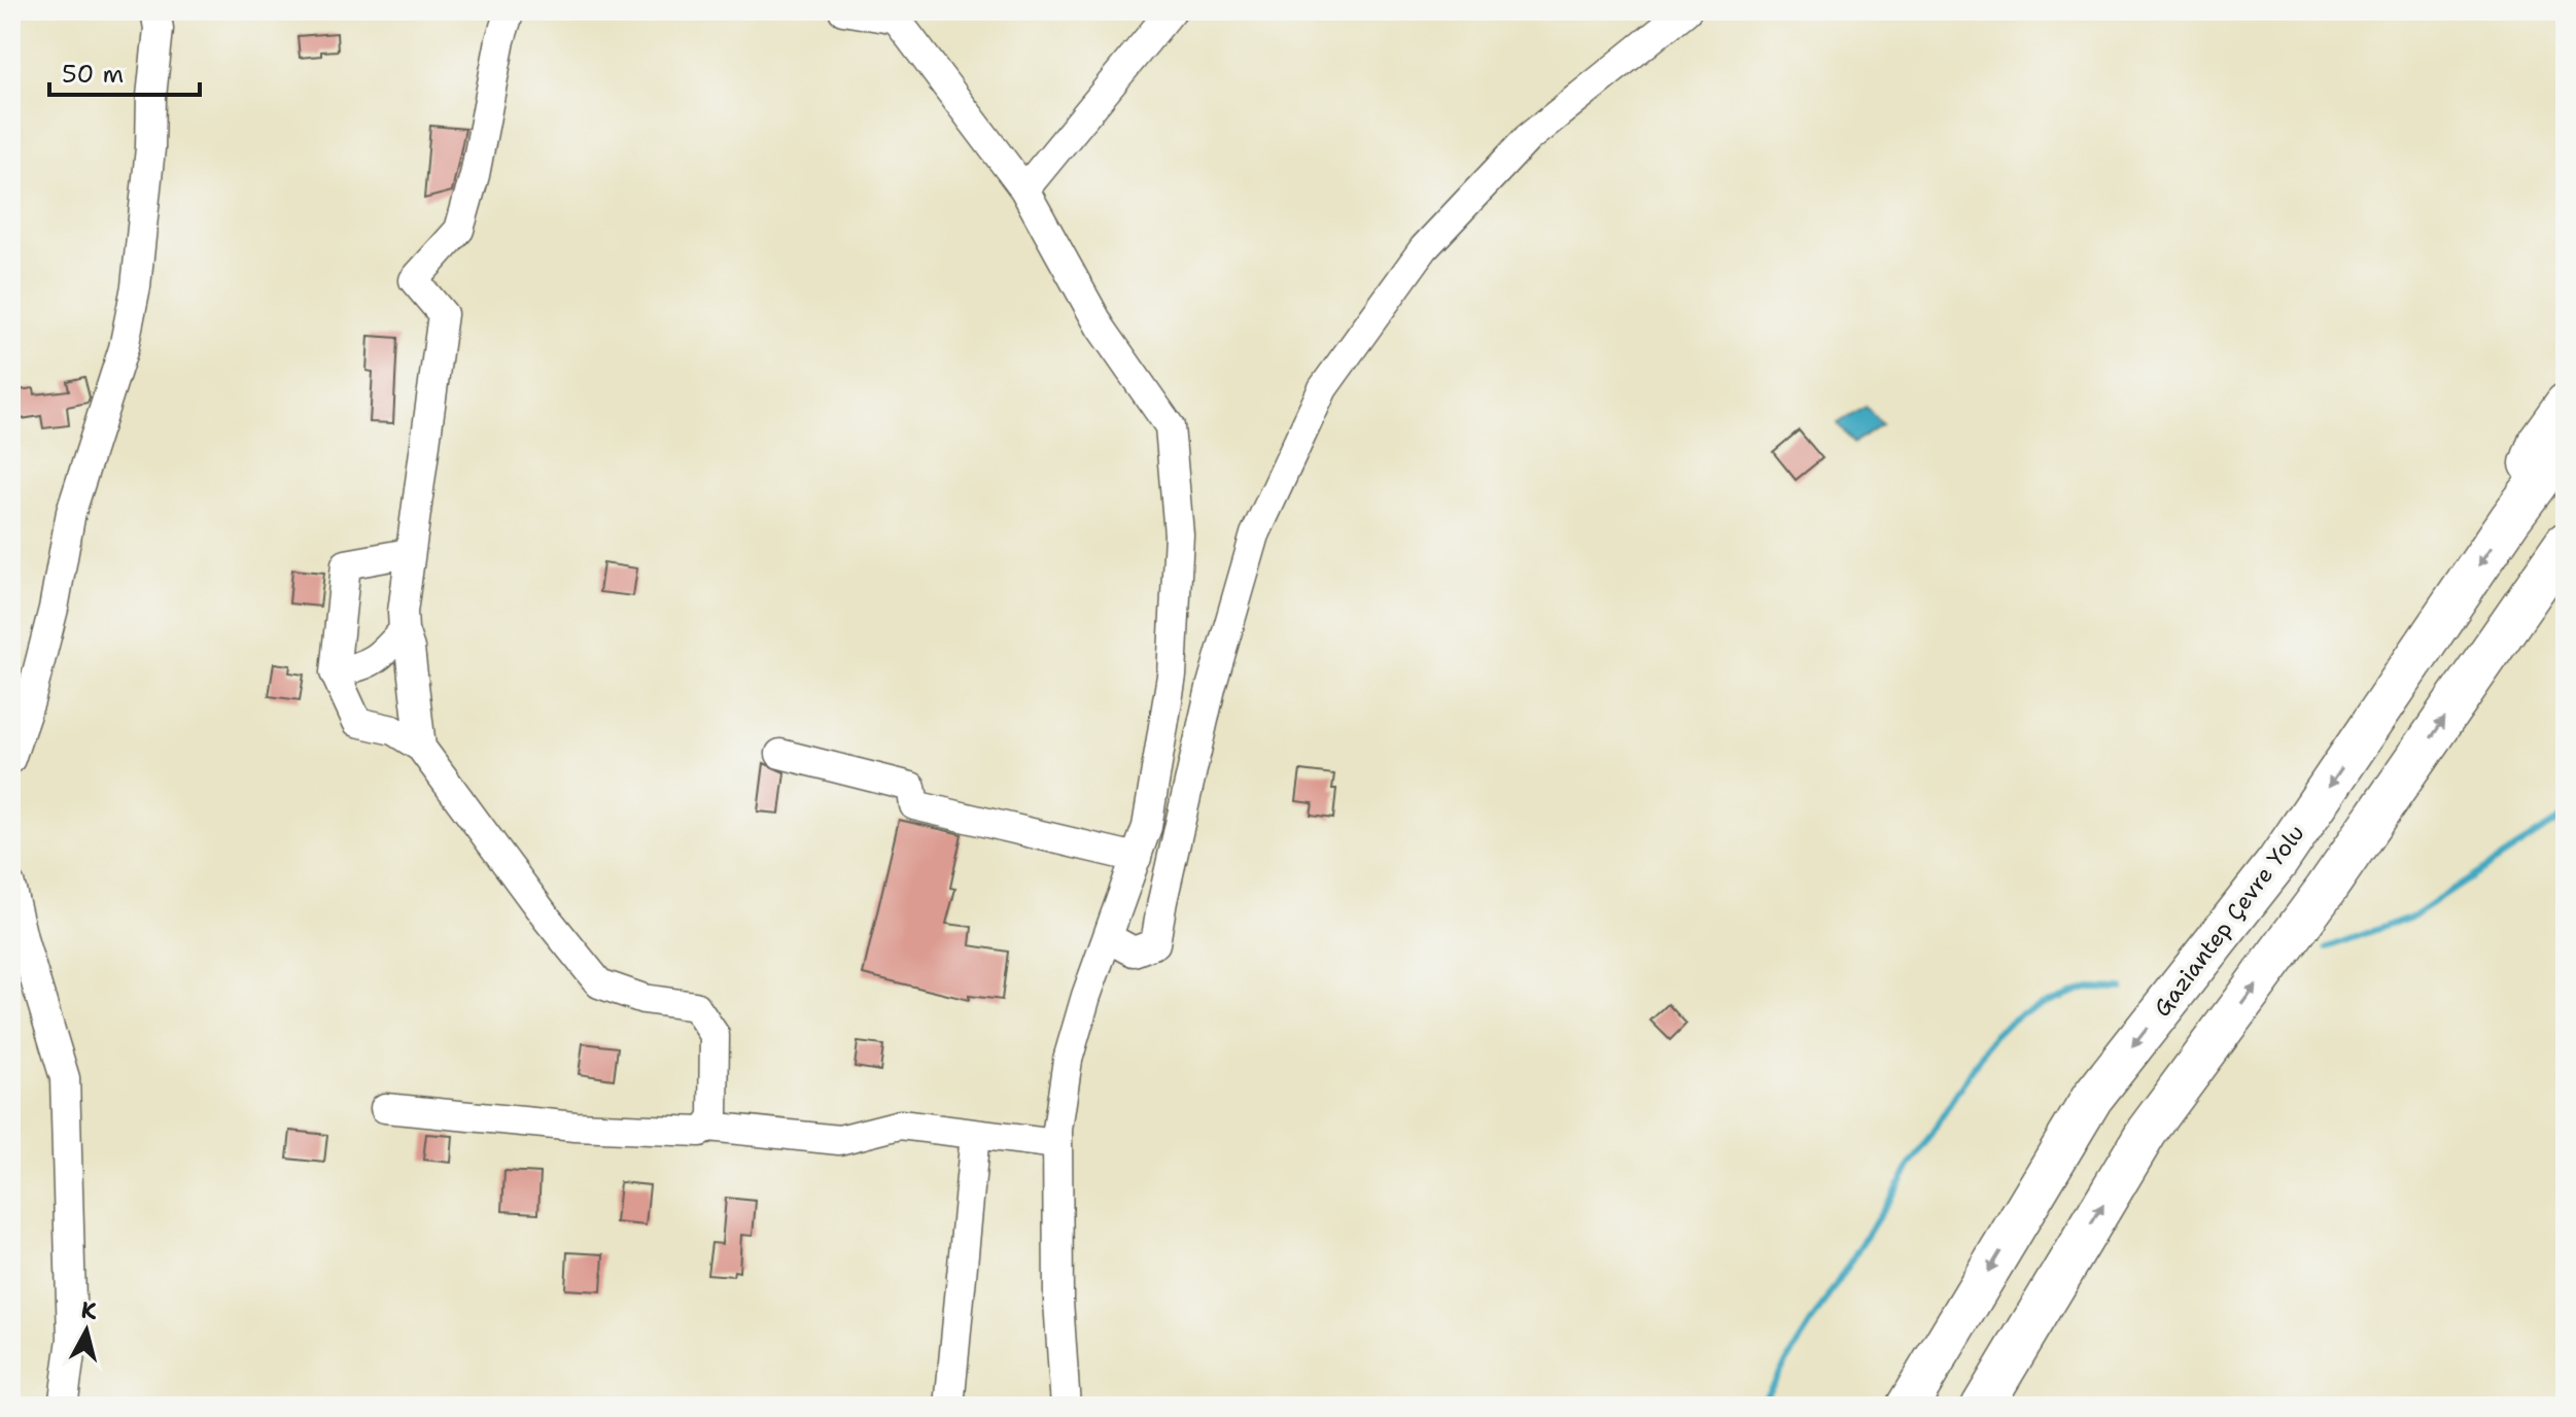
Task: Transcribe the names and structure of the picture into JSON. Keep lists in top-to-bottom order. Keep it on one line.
{"streets":{"highway":["Gaziantep Çevre Yolu"]},"scale_bar":"50 m","north":"top"}
